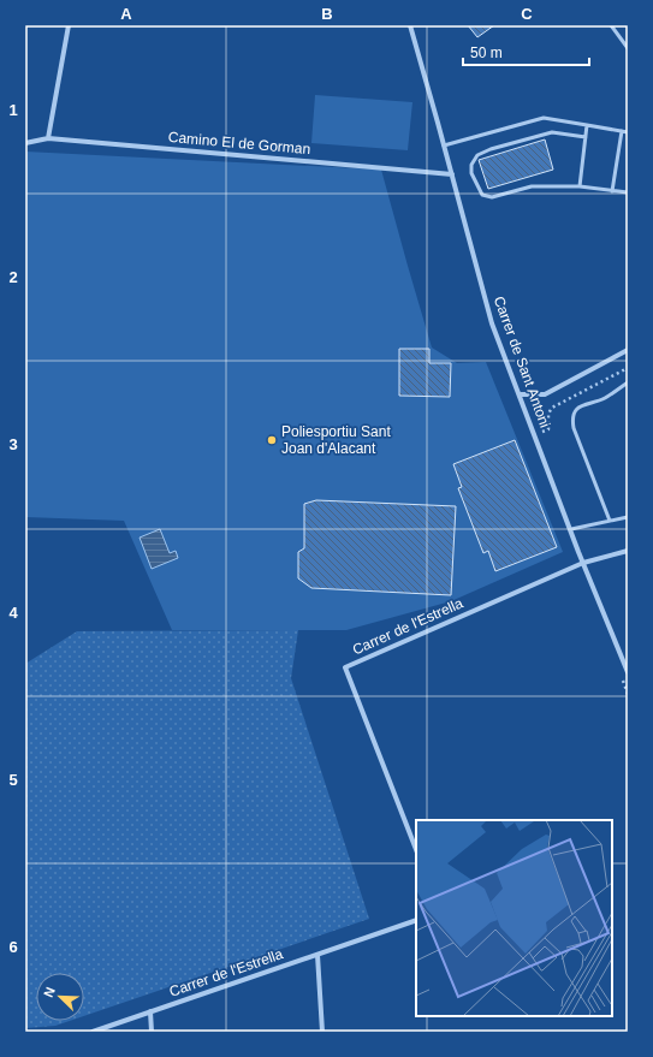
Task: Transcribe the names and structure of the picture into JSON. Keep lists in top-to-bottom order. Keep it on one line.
{"streets":{"street":["Camino El de Gorman","Carrer de Sant Antoni","Carrer de l'Estrella"]},"crossings":[["Camino El de Gorman","Carrer de Sant Antoni"],["Carrer de Sant Antoni","Carrer de l'Estrella"]],"places":["Poliesportiu Sant Joan d'Alacant"],"scale_bar":"50 m","north":"top left","grid":{"columns":["A","B","C"],"rows":["1","2","3","4","5","6"]}}
